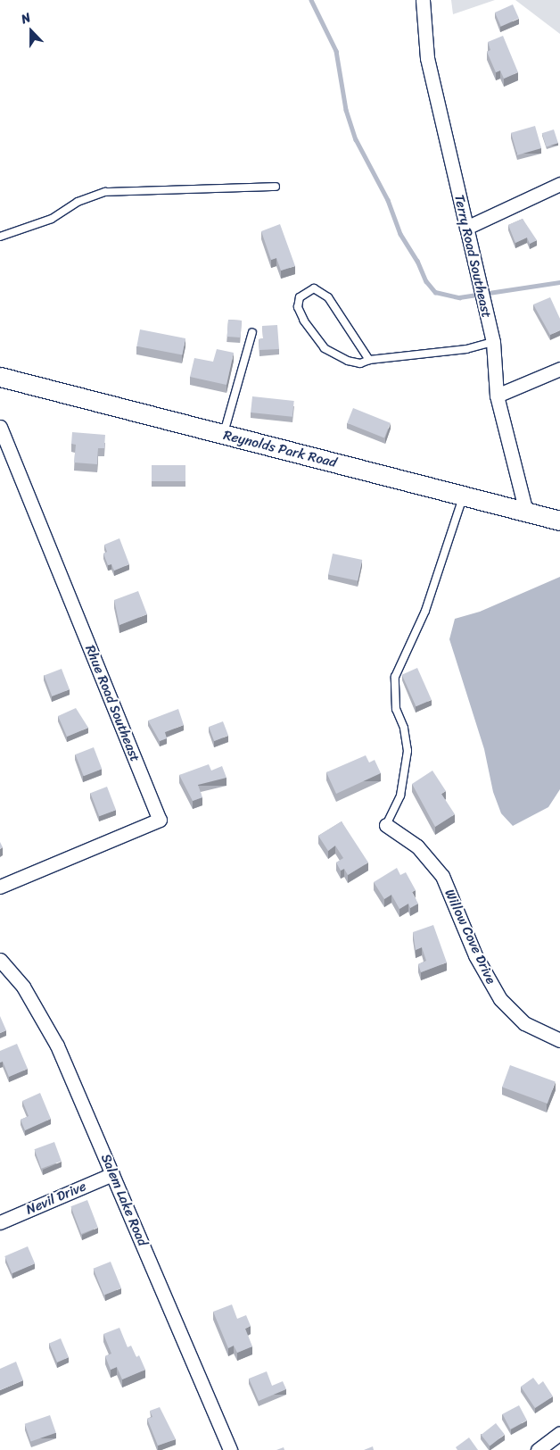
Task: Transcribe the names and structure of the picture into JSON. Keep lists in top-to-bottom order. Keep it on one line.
{"streets":{"main road":["Reynolds Park Road"],"street":["Terry Road Southeast","Rhue Road Southeast","Willow Cove Drive","Nevil Drive","Salem Lake Road"]},"crossings":[["Terry Road Southeast","Reynolds Park Road"],["Nevil Drive","Salem Lake Road"]],"north":"top"}
